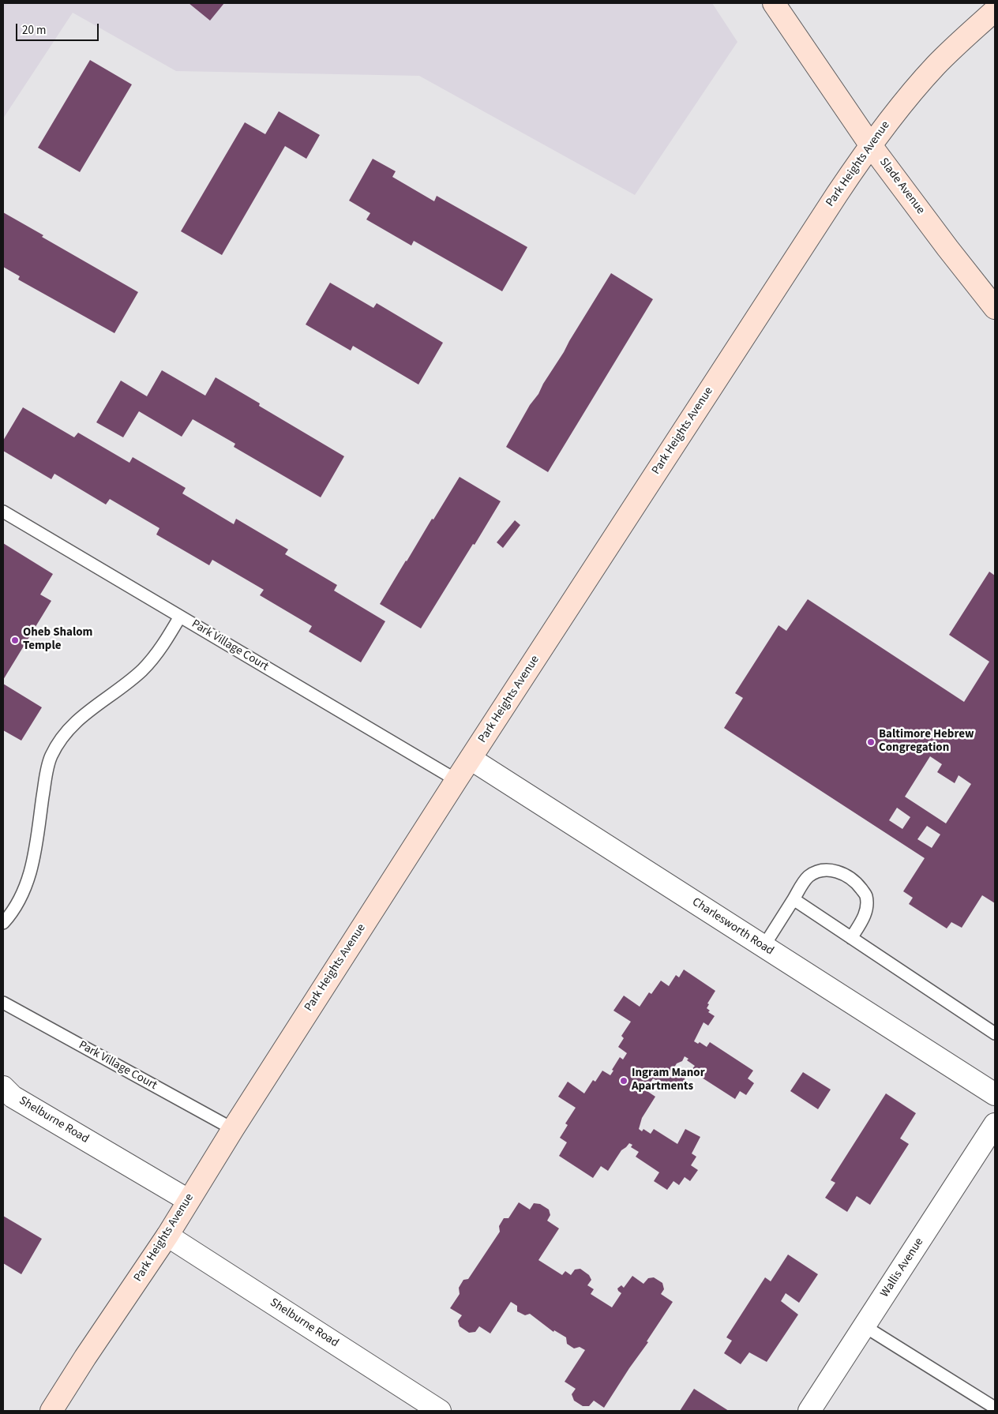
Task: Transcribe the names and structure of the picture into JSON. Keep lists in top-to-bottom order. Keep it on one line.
{"streets":{"main road":["Park Heights Avenue","Slade Avenue"],"street":["Charlesworth Road","Shelburne Road","Wallis Avenue"],"lane":["Park Village Court"]},"crossings":[["Park Heights Avenue","Slade Avenue"],["Park Heights Avenue","Park Village Court"],["Park Heights Avenue","Charlesworth Road"],["Park Heights Avenue","Shelburne Road"]],"places":["Oheb Shalom Temple","Baltimore Hebrew Congregation","Ingram Manor Apartments"],"scale_bar":"20 m"}
